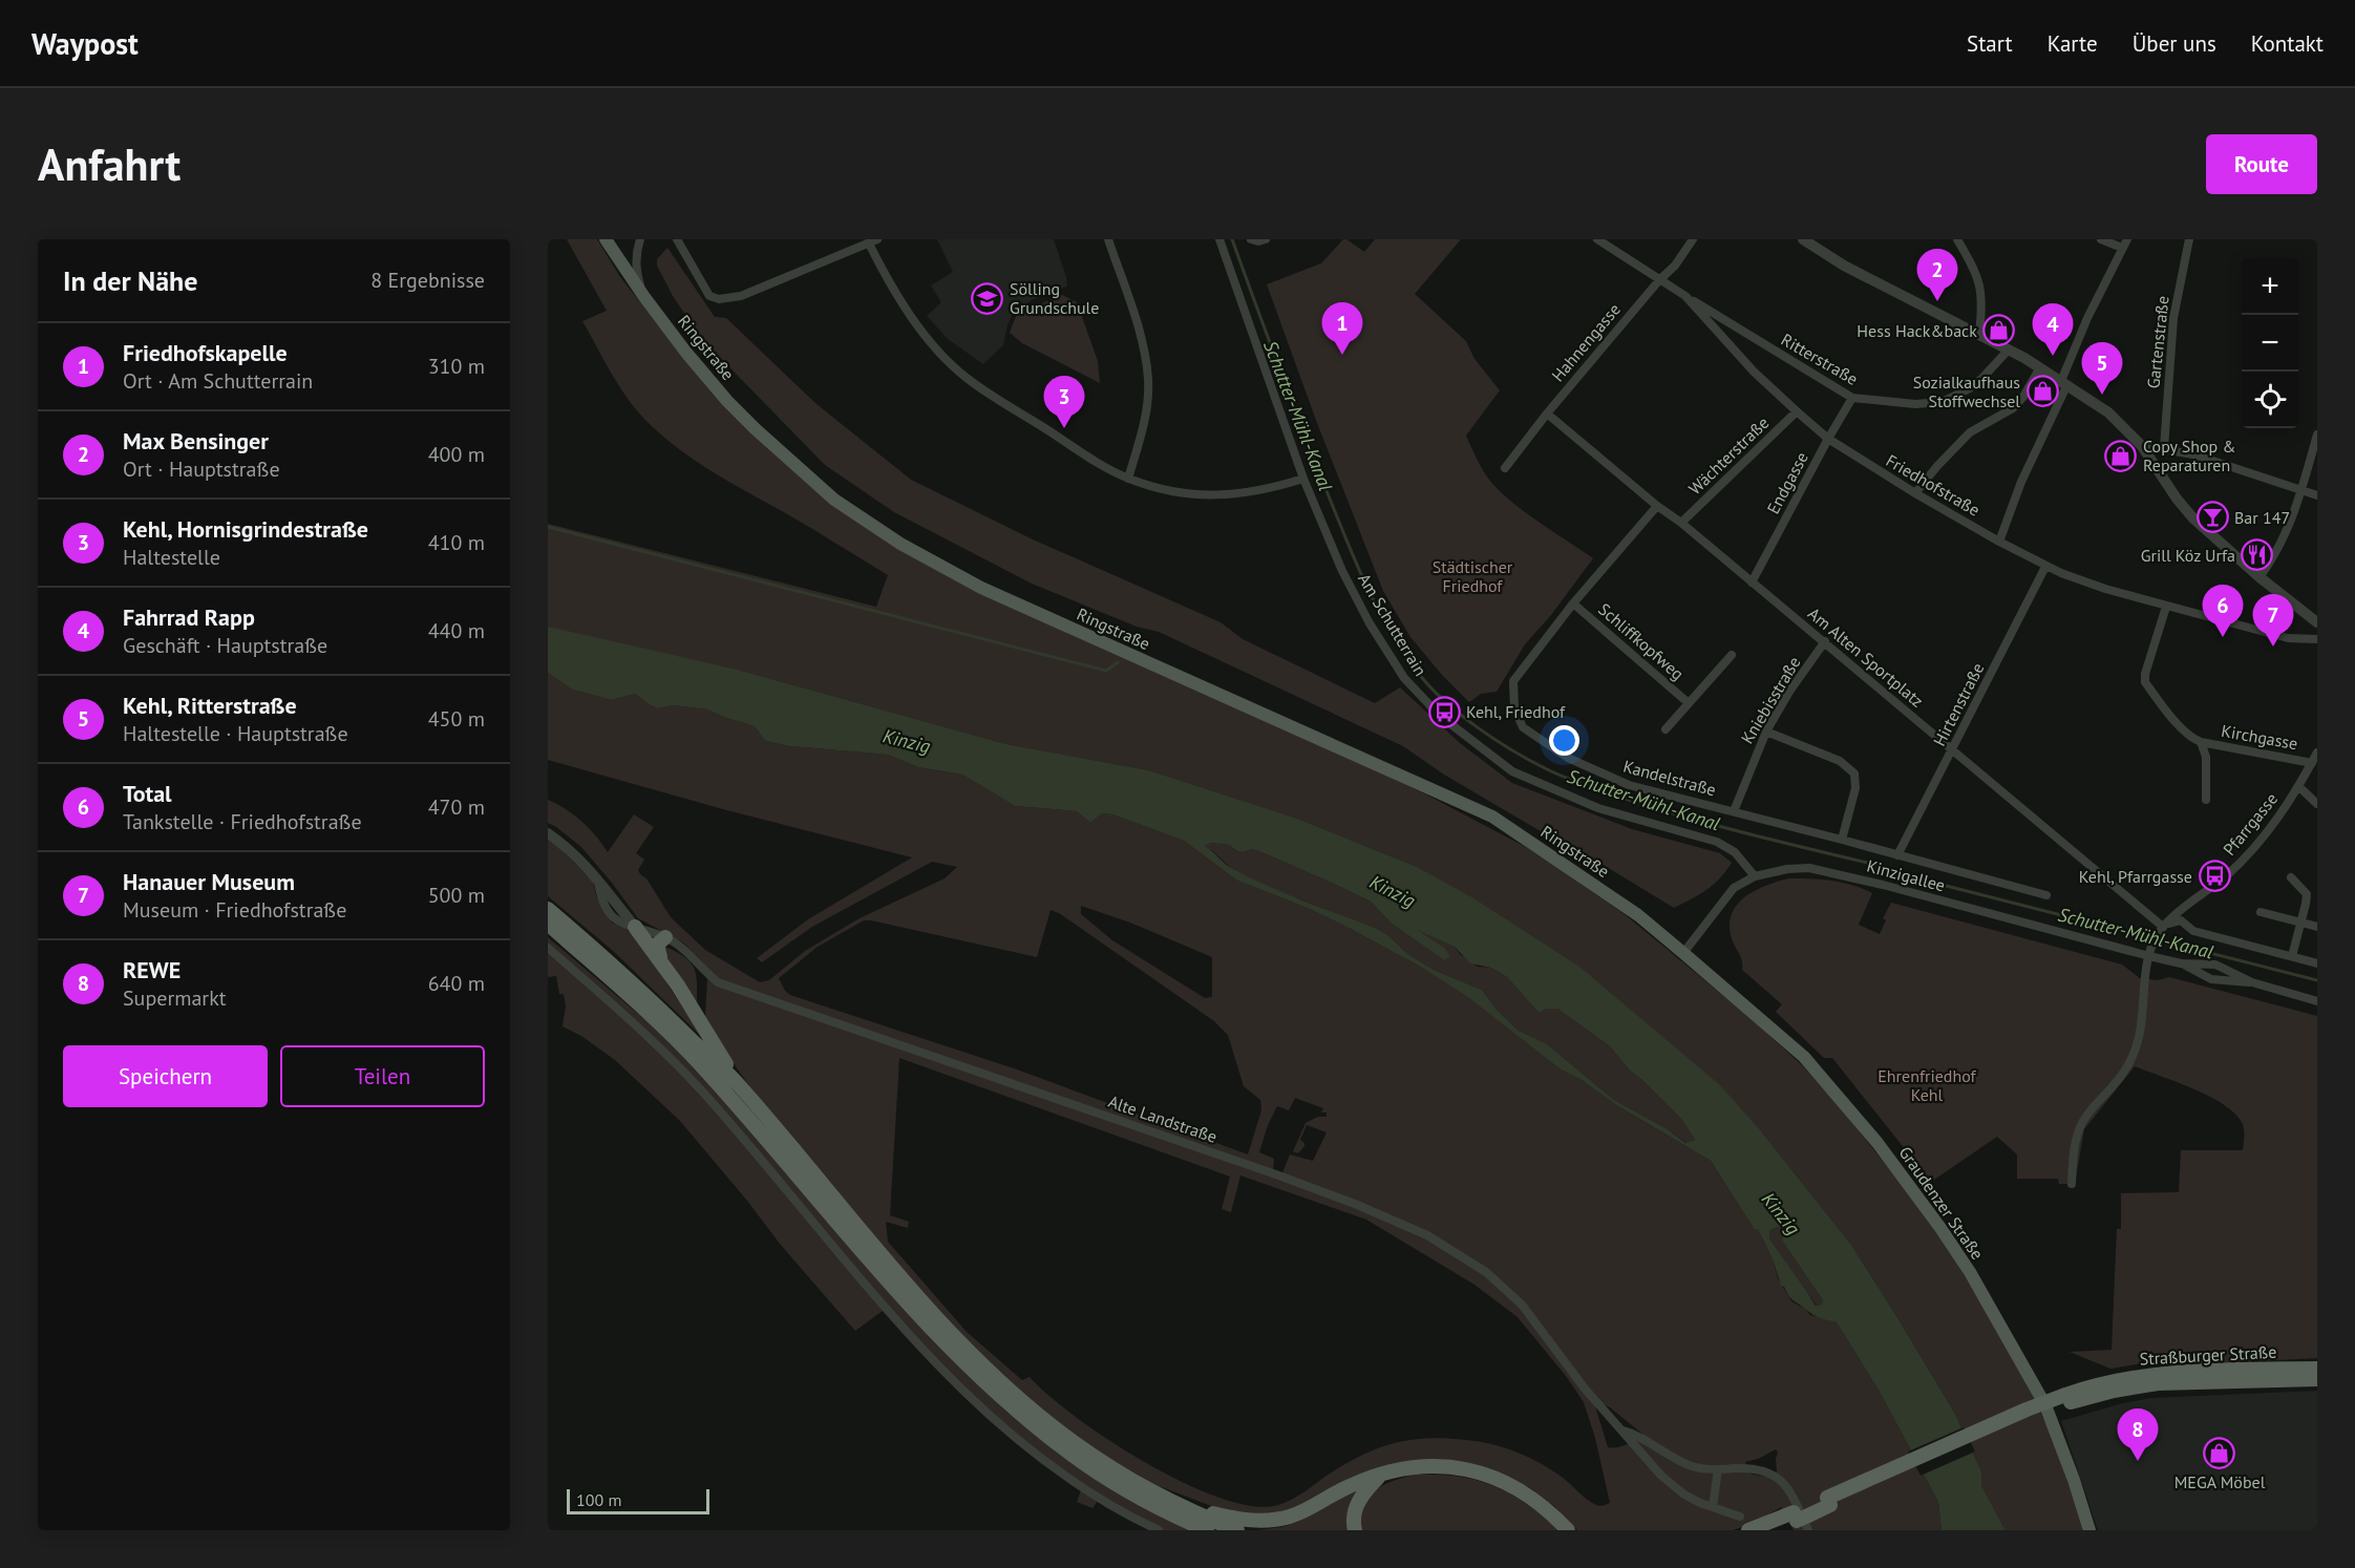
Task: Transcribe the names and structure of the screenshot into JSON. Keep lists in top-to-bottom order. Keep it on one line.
{"streets":{"highway":["Straßburger Straße"],"main road":["Ringstraße","Graudenzer Straße"],"street":["Hahnengasse","Gartenstraße","Ritterstraße","Wächterstraße","Endgasse","Friedhofstraße","Am Schutterrain","Schliffkopfweg","Am Alten Sportplatz","Kniebisstraße","Hirtenstraße","Kirchgasse","Kandelstraße","Pfarrgasse","Kinzigallee","Alte Landstraße"]},"crossings":[["Hahnengasse","Friedhofstraße"],["Hahnengasse","Am Alten Sportplatz"],["Ringstraße","Kinzigallee"],["Ringstraße","Graudenzer Straße"],["Ritterstraße","Endgasse"],["Ritterstraße","Friedhofstraße"],["Wächterstraße","Friedhofstraße"],["Wächterstraße","Am Alten Sportplatz"],["Endgasse","Friedhofstraße"],["Endgasse","Am Alten Sportplatz"],["Friedhofstraße","Hirtenstraße"],["Am Schutterrain","Kinzigallee"],["Schliffkopfweg","Kandelstraße"],["Am Alten Sportplatz","Kniebisstraße"],["Am Alten Sportplatz","Hirtenstraße"],["Am Alten Sportplatz","Kandelstraße"],["Am Alten Sportplatz","Pfarrgasse"],["Kniebisstraße","Kandelstraße"],["Hirtenstraße","Kandelstraße"],["Kirchgasse","Pfarrgasse"],["Pfarrgasse","Kinzigallee"],["Kinzigallee","Graudenzer Straße"]],"water":["Schutter-Mühl-Kanal","Kinzig"],"parks":["Städtischer Friedhof","Ehrenfriedhof Kehl"],"places":{"school or university":["Sölling Grundschule"],"shop":["Hess Hack&back","Sozialkaufhaus Stoffwechsel","Copy Shop & Reparaturen","MEGA Möbel"],"bar":["Bar 147"],"restaurant":["Grill Köz Urfa"],"bus stop":["Kehl, Friedhof","Kehl, Pfarrgasse"]},"scale_bar":"100 m","page":{"header":"Waypost","nav":["Start","Karte","Über uns","Kontakt"],"buttons":["Route",["Speichern","Teilen"]],"title":"Anfahrt","heading":["In der Nähe","8 Ergebnisse"],"pins":["2","1","4","5","3","6","7","8"],"map_buttons":["+","−"],"list":[{"mark":"1","name":"Friedhofskapelle","note":"Ort · Am Schutterrain","value":"310 m"},{"mark":"2","name":"Max Bensinger","note":"Ort · Hauptstraße","value":"400 m"},{"mark":"3","name":"Kehl, Hornisgrindestraße","note":"Haltestelle","value":"410 m"},{"mark":"4","name":"Fahrrad Rapp","note":"Geschäft · Hauptstraße","value":"440 m"},{"mark":"5","name":"Kehl, Ritterstraße","note":"Haltestelle · Hauptstraße","value":"450 m"},{"mark":"6","name":"Total","note":"Tankstelle · Friedhofstraße","value":"470 m"},{"mark":"7","name":"Hanauer Museum","note":"Museum · Friedhofstraße","value":"500 m"},{"mark":"8","name":"REWE","note":"Supermarkt","value":"640 m"}],"scale":"100 m"}}
